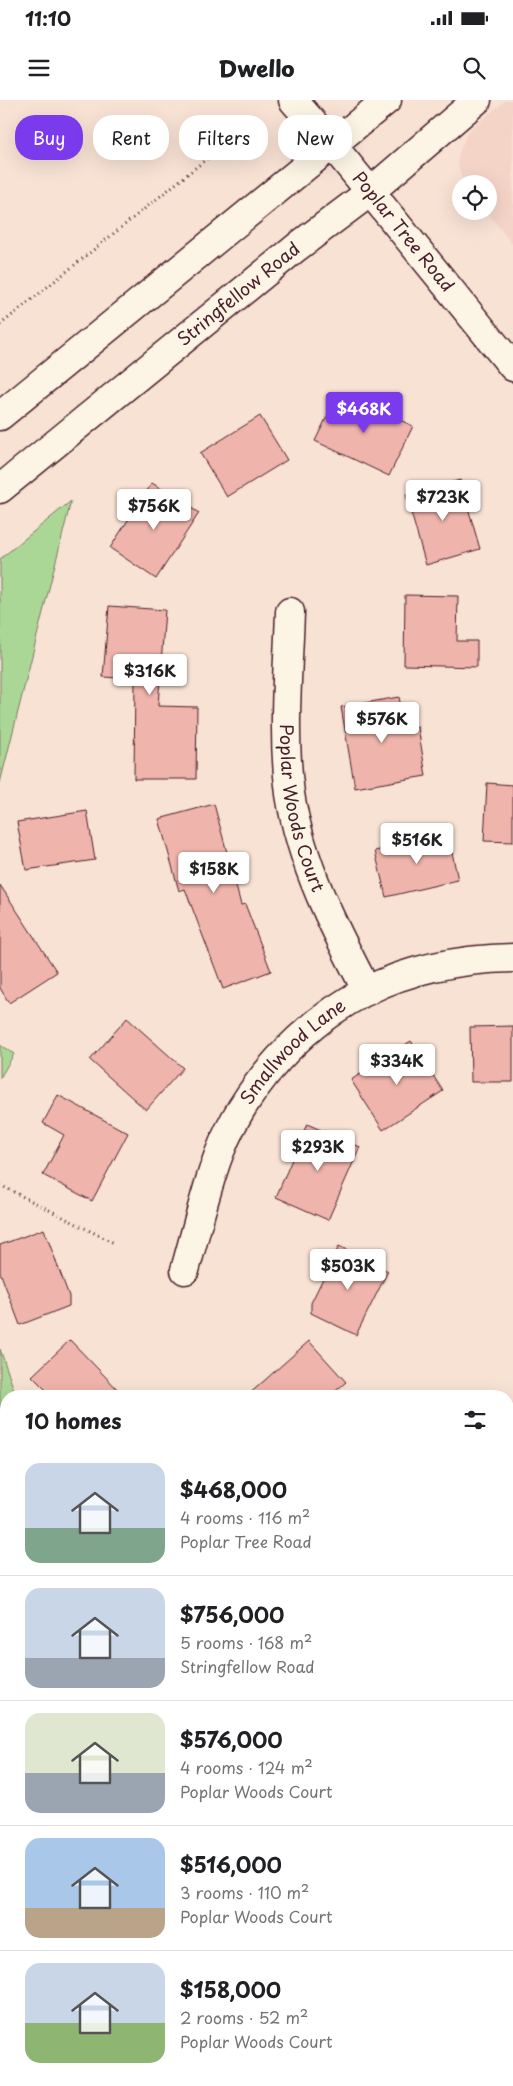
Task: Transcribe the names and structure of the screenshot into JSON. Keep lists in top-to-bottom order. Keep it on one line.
{"streets":{"main road":["Poplar Tree Road","Stringfellow Road","Poplar Woods Court","Smallwood Lane"]},"crossings":[["Poplar Tree Road","Stringfellow Road"],["Poplar Woods Court","Smallwood Lane"]],"page":{"status":"11:10","header":"Dwello","chip":["Buy","Rent","Filters","New"],"price":["$468K","$723K","$756K","$316K","$576K","$516K","$158K","$334K","$293K","$503K"],"heading":"10 homes","list":[{"name":"$468,000","note":"4 rooms · 116 m² · Poplar Tree Road"},{"name":"$756,000","note":"5 rooms · 168 m² · Stringfellow Road"},{"name":"$576,000","note":"4 rooms · 124 m² · Poplar Woods Court"},{"name":"$516,000","note":"3 rooms · 110 m² · Poplar Woods Court"},{"name":"$158,000","note":"2 rooms · 52 m² · Poplar Woods Court"}]}}
